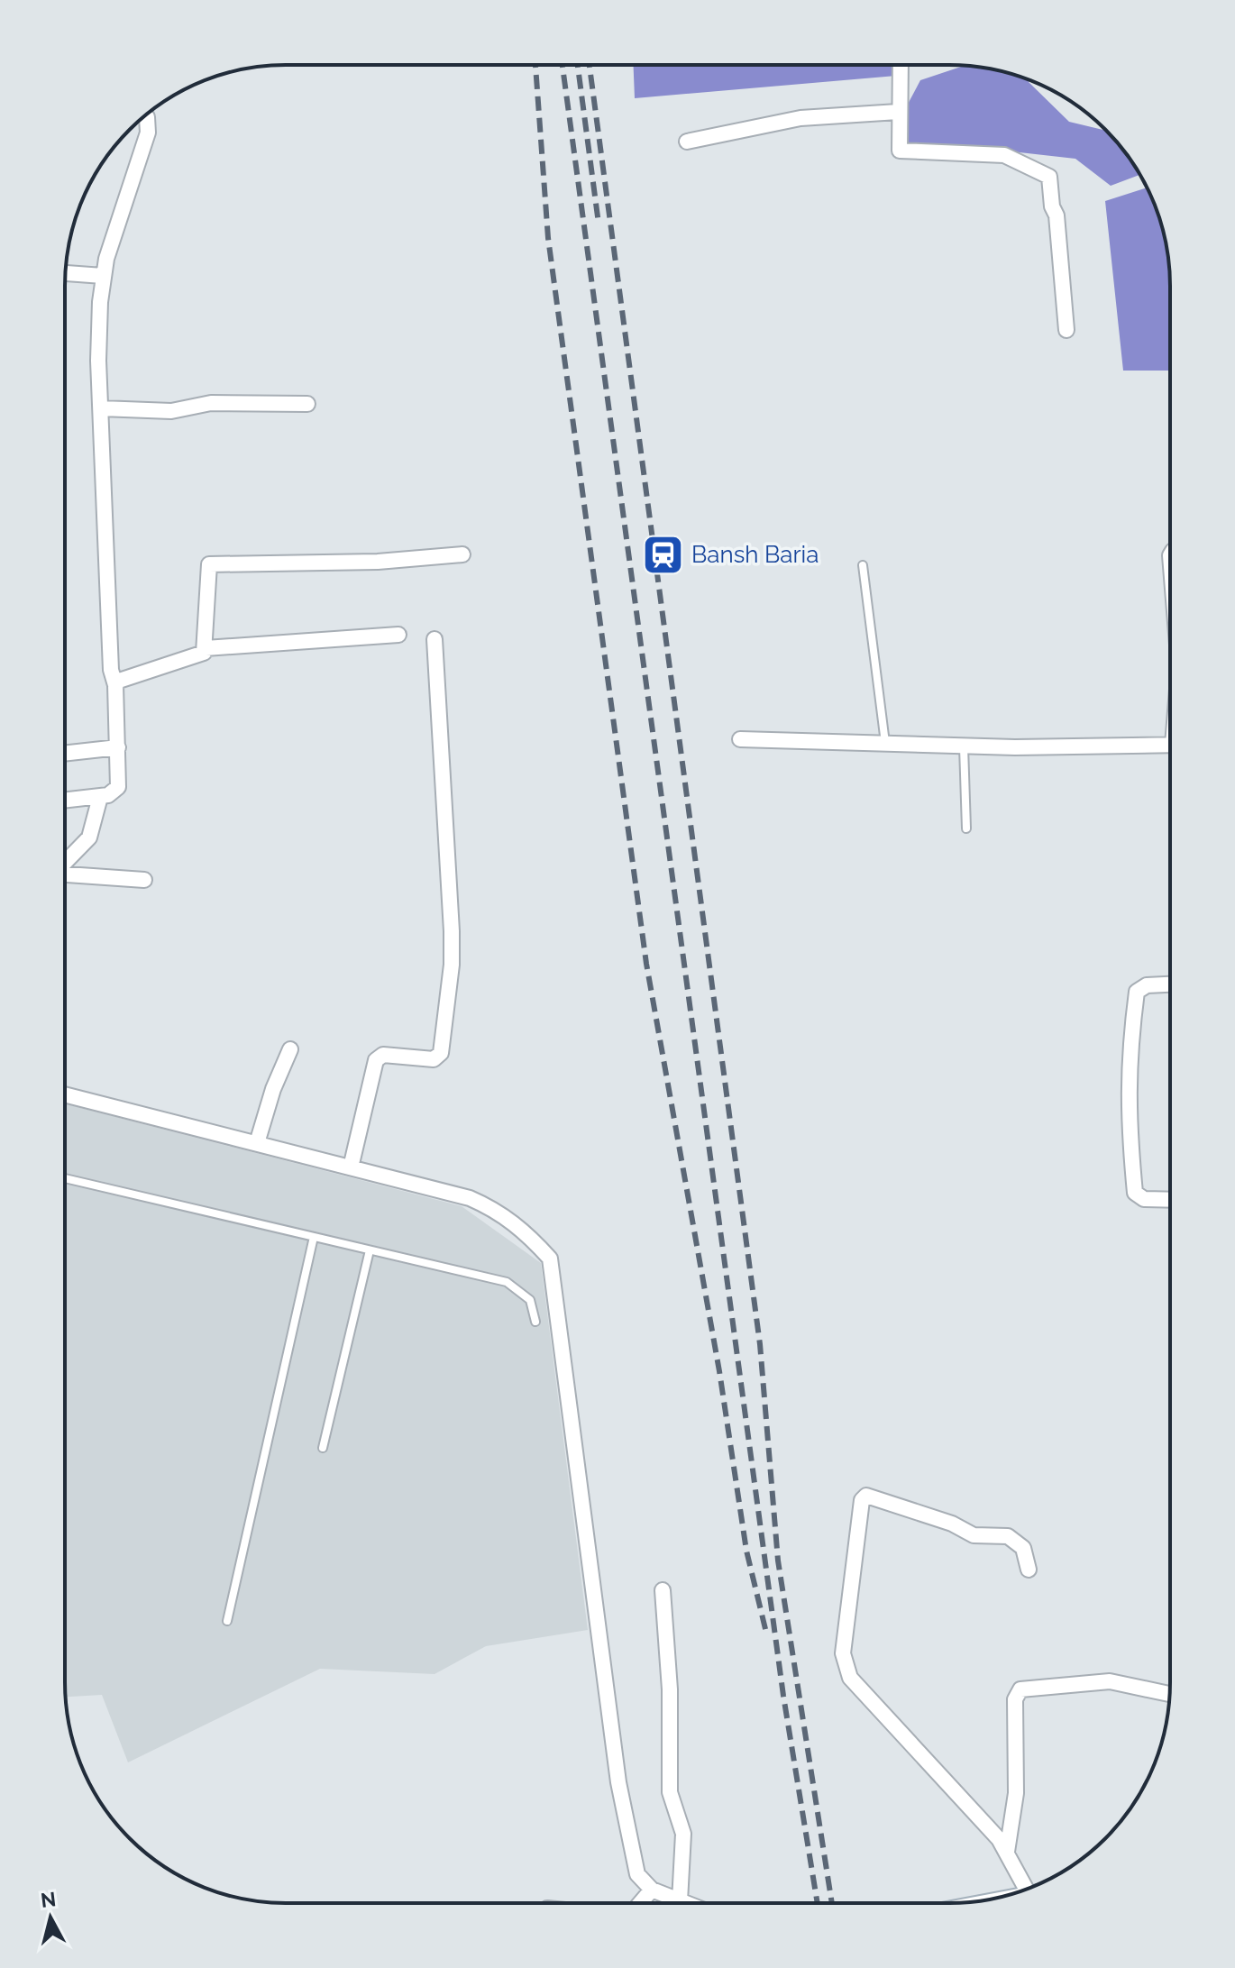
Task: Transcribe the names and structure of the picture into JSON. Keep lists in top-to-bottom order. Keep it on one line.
{"places":{"station":["Bansh Baria"]},"north":"top"}
